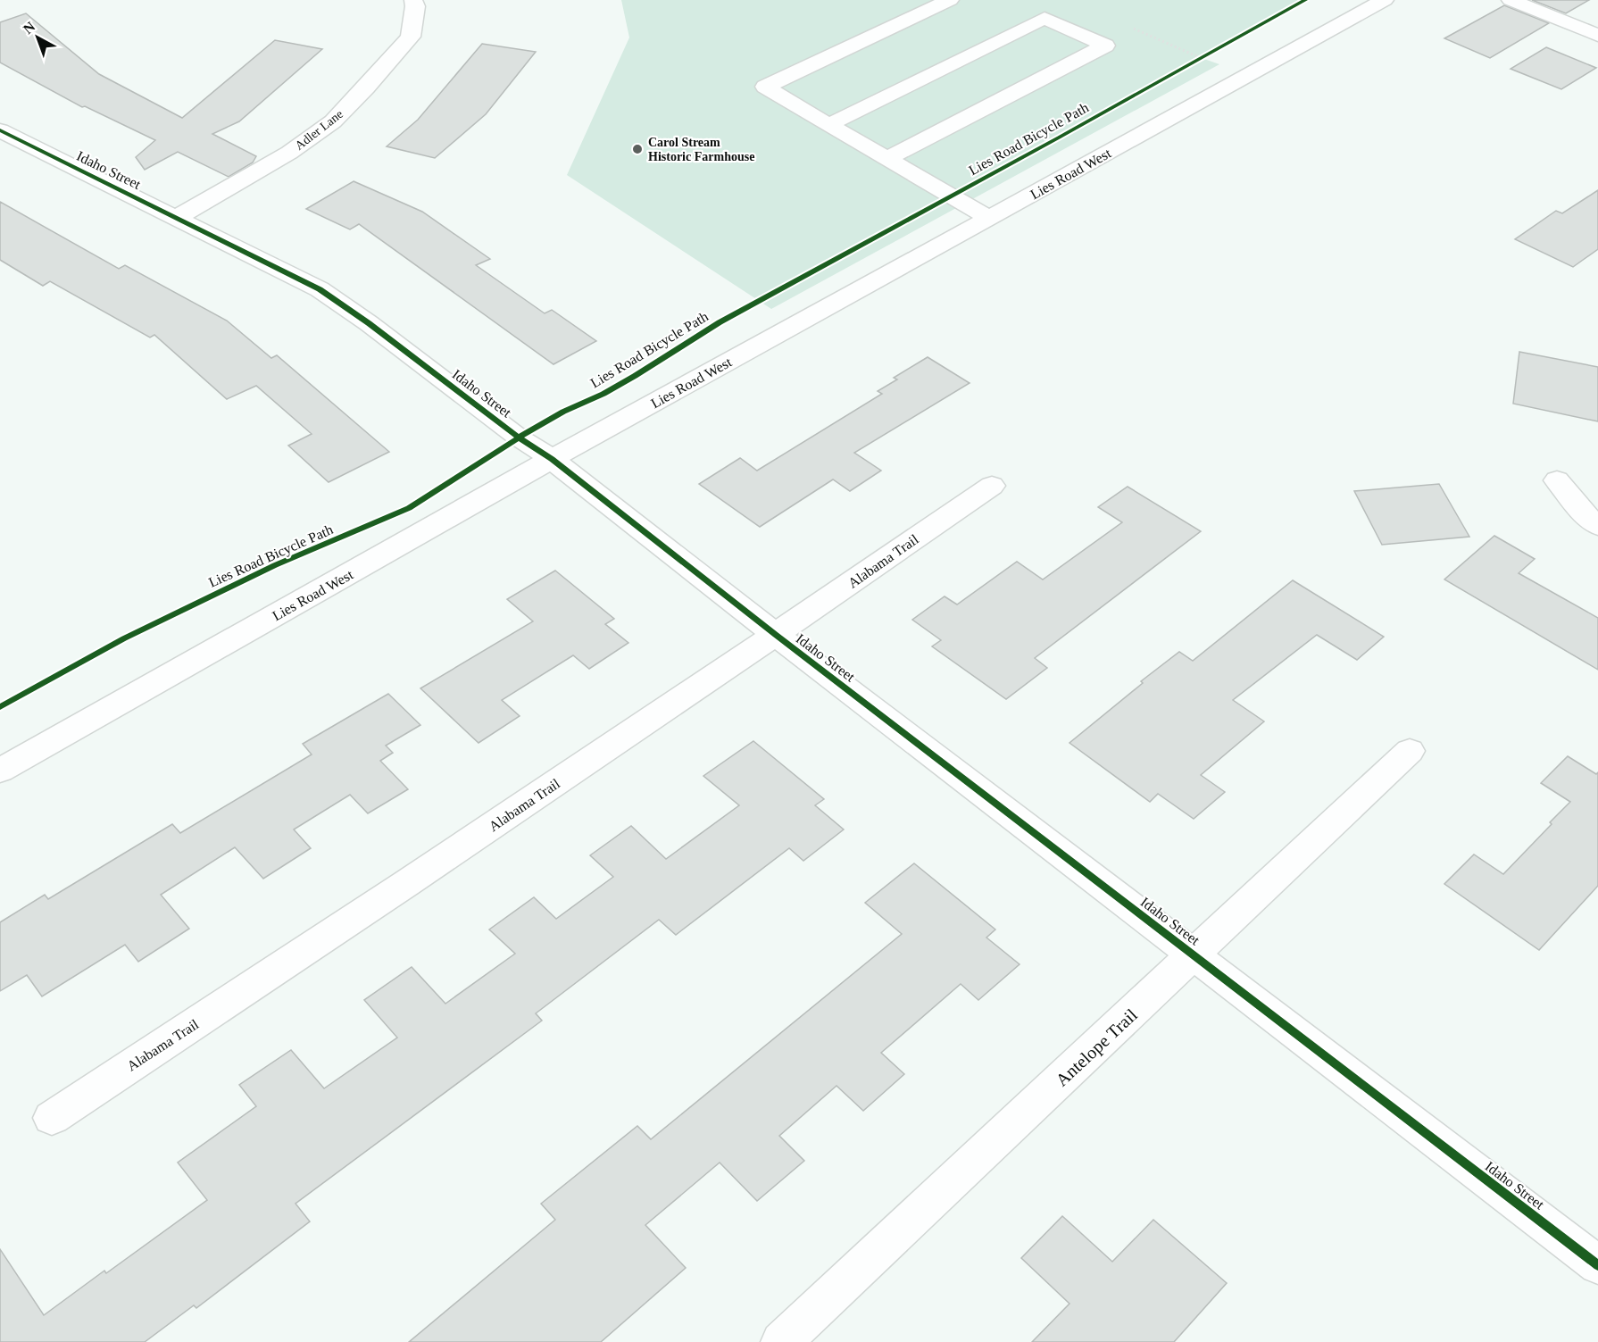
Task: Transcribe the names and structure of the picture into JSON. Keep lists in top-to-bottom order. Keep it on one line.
{"streets":{"street":["Adler Lane","Idaho Street","Lies Road West","Alabama Trail","Antelope Trail"],"cycle path":["Lies Road Bicycle Path"]},"crossings":[["Adler Lane","Idaho Street"],["Idaho Street","Lies Road West"],["Idaho Street","Alabama Trail"],["Idaho Street","Antelope Trail"]],"places":["Carol Stream Historic Farmhouse"],"north":"top left"}
